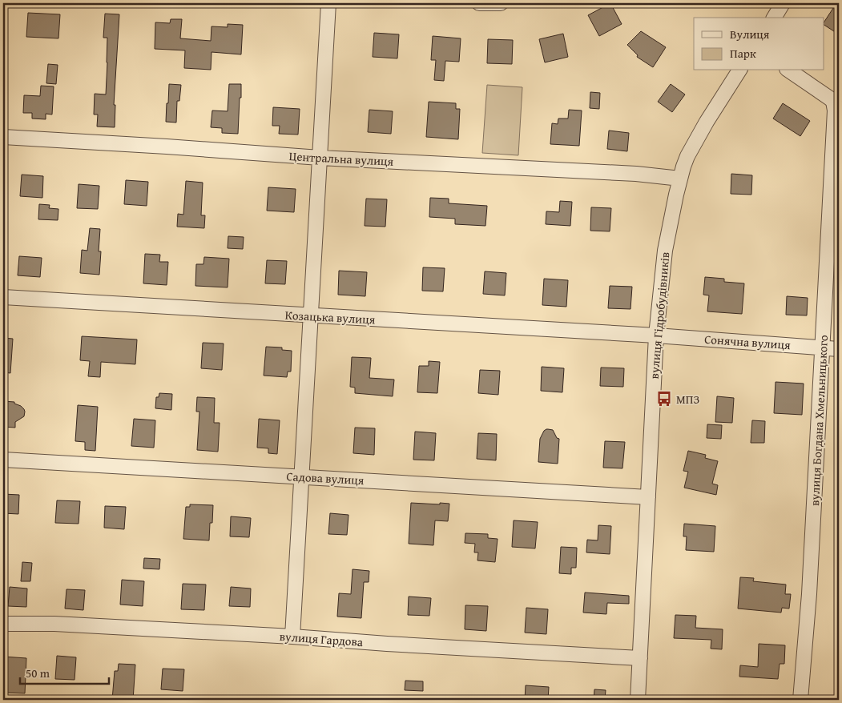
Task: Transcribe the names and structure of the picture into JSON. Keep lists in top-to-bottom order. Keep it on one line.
{"streets":{"street":["Центральна вулиця","вулиця Гідробудівників","Козацька вулиця","Сонячна вулиця","вулиця Богдана Хмельницького","Садова вулиця","вулиця Гардова"]},"crossings":[["Центральна вулиця","вулиця Гідробудівників"],["вулиця Гідробудівників","Козацька вулиця"],["вулиця Гідробудівників","Сонячна вулиця"],["вулиця Гідробудівників","Садова вулиця"],["вулиця Гідробудівників","вулиця Гардова"],["Козацька вулиця","Сонячна вулиця"],["Сонячна вулиця","вулиця Богдана Хмельницького"]],"places":{"bus stop":["МПЗ"]},"legend":["Вулиця","Парк"],"scale_bar":"50 m"}
